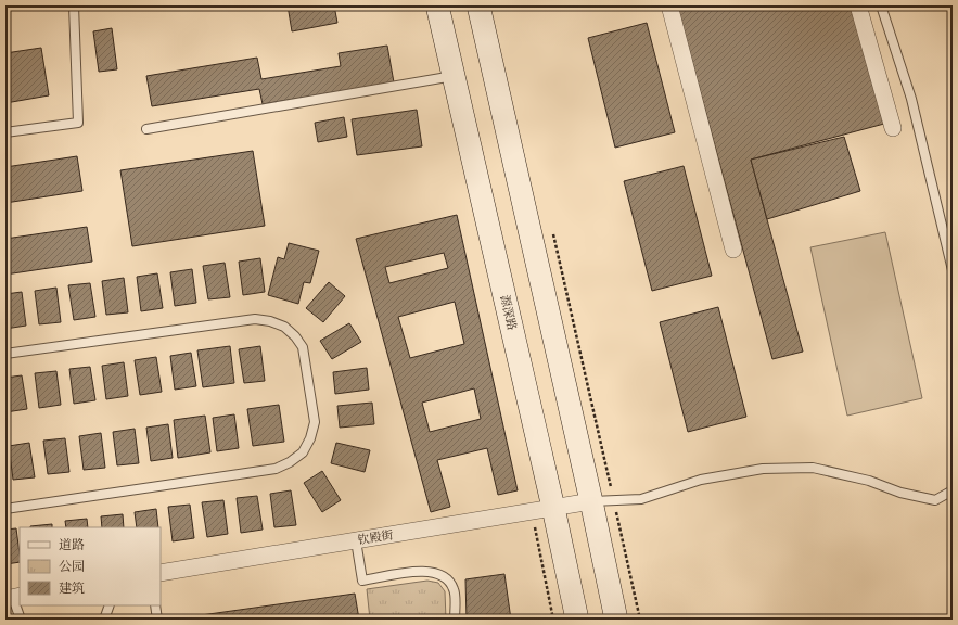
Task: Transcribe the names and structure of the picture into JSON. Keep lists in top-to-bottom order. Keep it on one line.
{"streets":{"main road":["源深路"],"street":["钦殿街"]},"crossings":[["源深路","钦殿街"]],"legend":["道路","公园","建筑"]}
